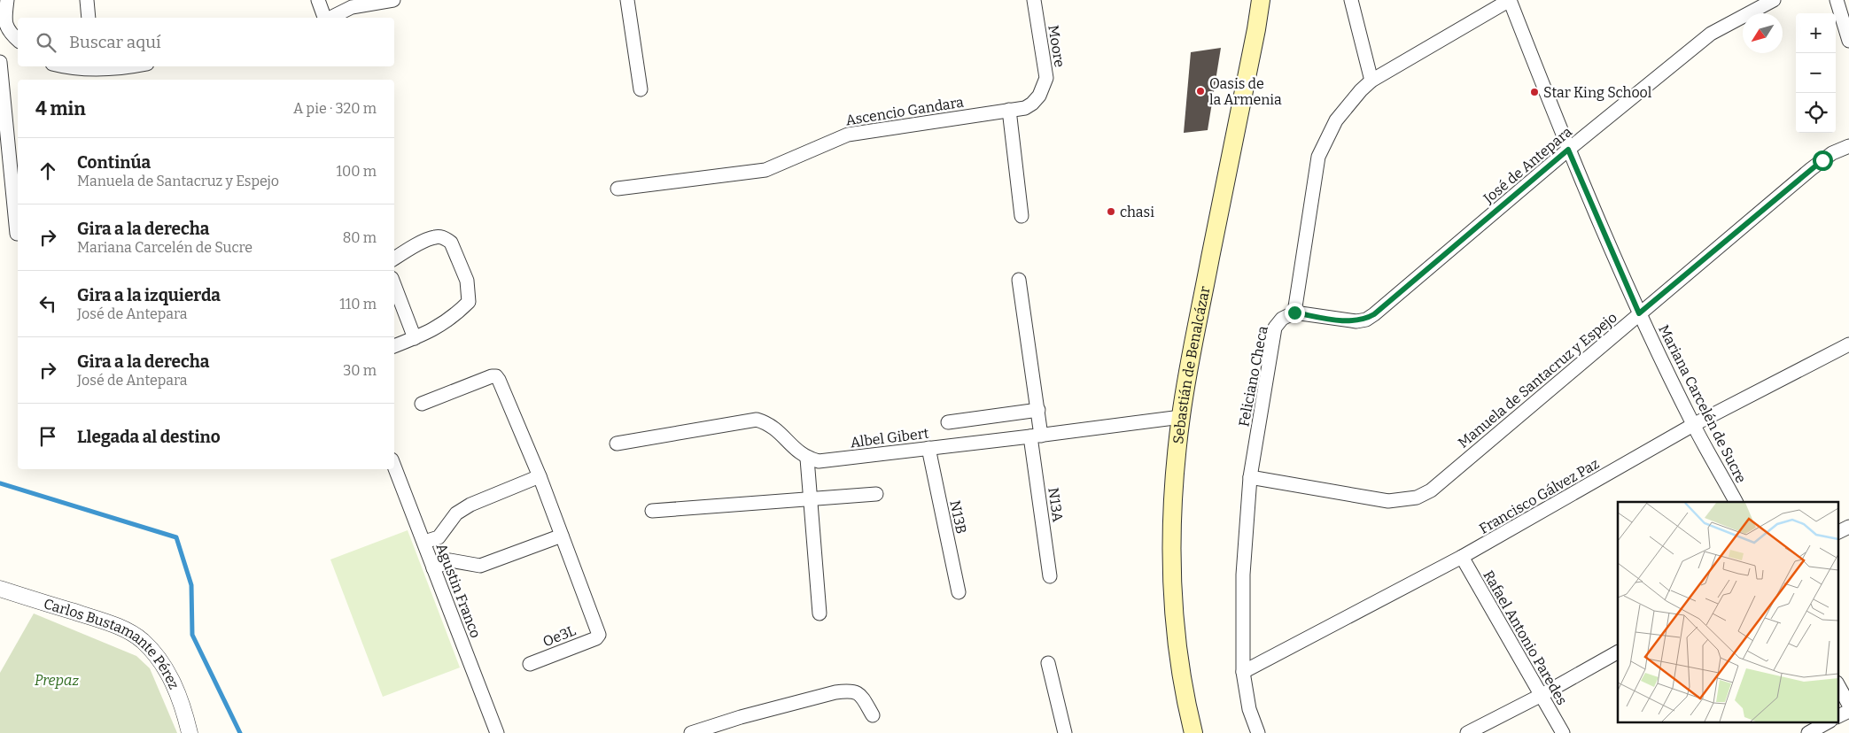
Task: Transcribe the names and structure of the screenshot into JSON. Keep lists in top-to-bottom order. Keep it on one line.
{"streets":{"main road":["Sebastián de Benalcázar"],"street":["Moore","Ascencio Gandara","José de Antepara","Feliciano Checa","Manuela de Santacruz y Espejo","Mariana Carcelén de Sucre","Albel Gibert","Francisco Gálvez Paz","N13A","N13B","Agustin Franco","Oe3L","Rafael Antonio Paredes","Carlos Bustamante Pérez"]},"crossings":[["Moore","Ascencio Gandara"],["José de Antepara","Feliciano Checa"],["José de Antepara","Mariana Carcelén de Sucre"],["Sebastián de Benalcázar","Albel Gibert"],["Feliciano Checa","Manuela de Santacruz y Espejo"],["Feliciano Checa","Francisco Gálvez Paz"],["Manuela de Santacruz y Espejo","Mariana Carcelén de Sucre"],["Mariana Carcelén de Sucre","Francisco Gálvez Paz"],["Albel Gibert","N13A"],["Albel Gibert","N13B"],["Francisco Gálvez Paz","Rafael Antonio Paredes"]],"parks":["Prepaz"],"places":["Oasis de la Armenia","Star King School","chasi"],"north":"bottom left","page":{"map_buttons":["+","−"],"search":"Buscar aquí","heading":["4 min","A pie · 320 m"],"list":[["Continúa","Manuela de Santacruz y Espejo","100 m"],["Gira a la derecha","Mariana Carcelén de Sucre","80 m"],["Gira a la izquierda","José de Antepara","110 m"],["Gira a la derecha","José de Antepara","30 m"],"Llegada al destino"]}}
